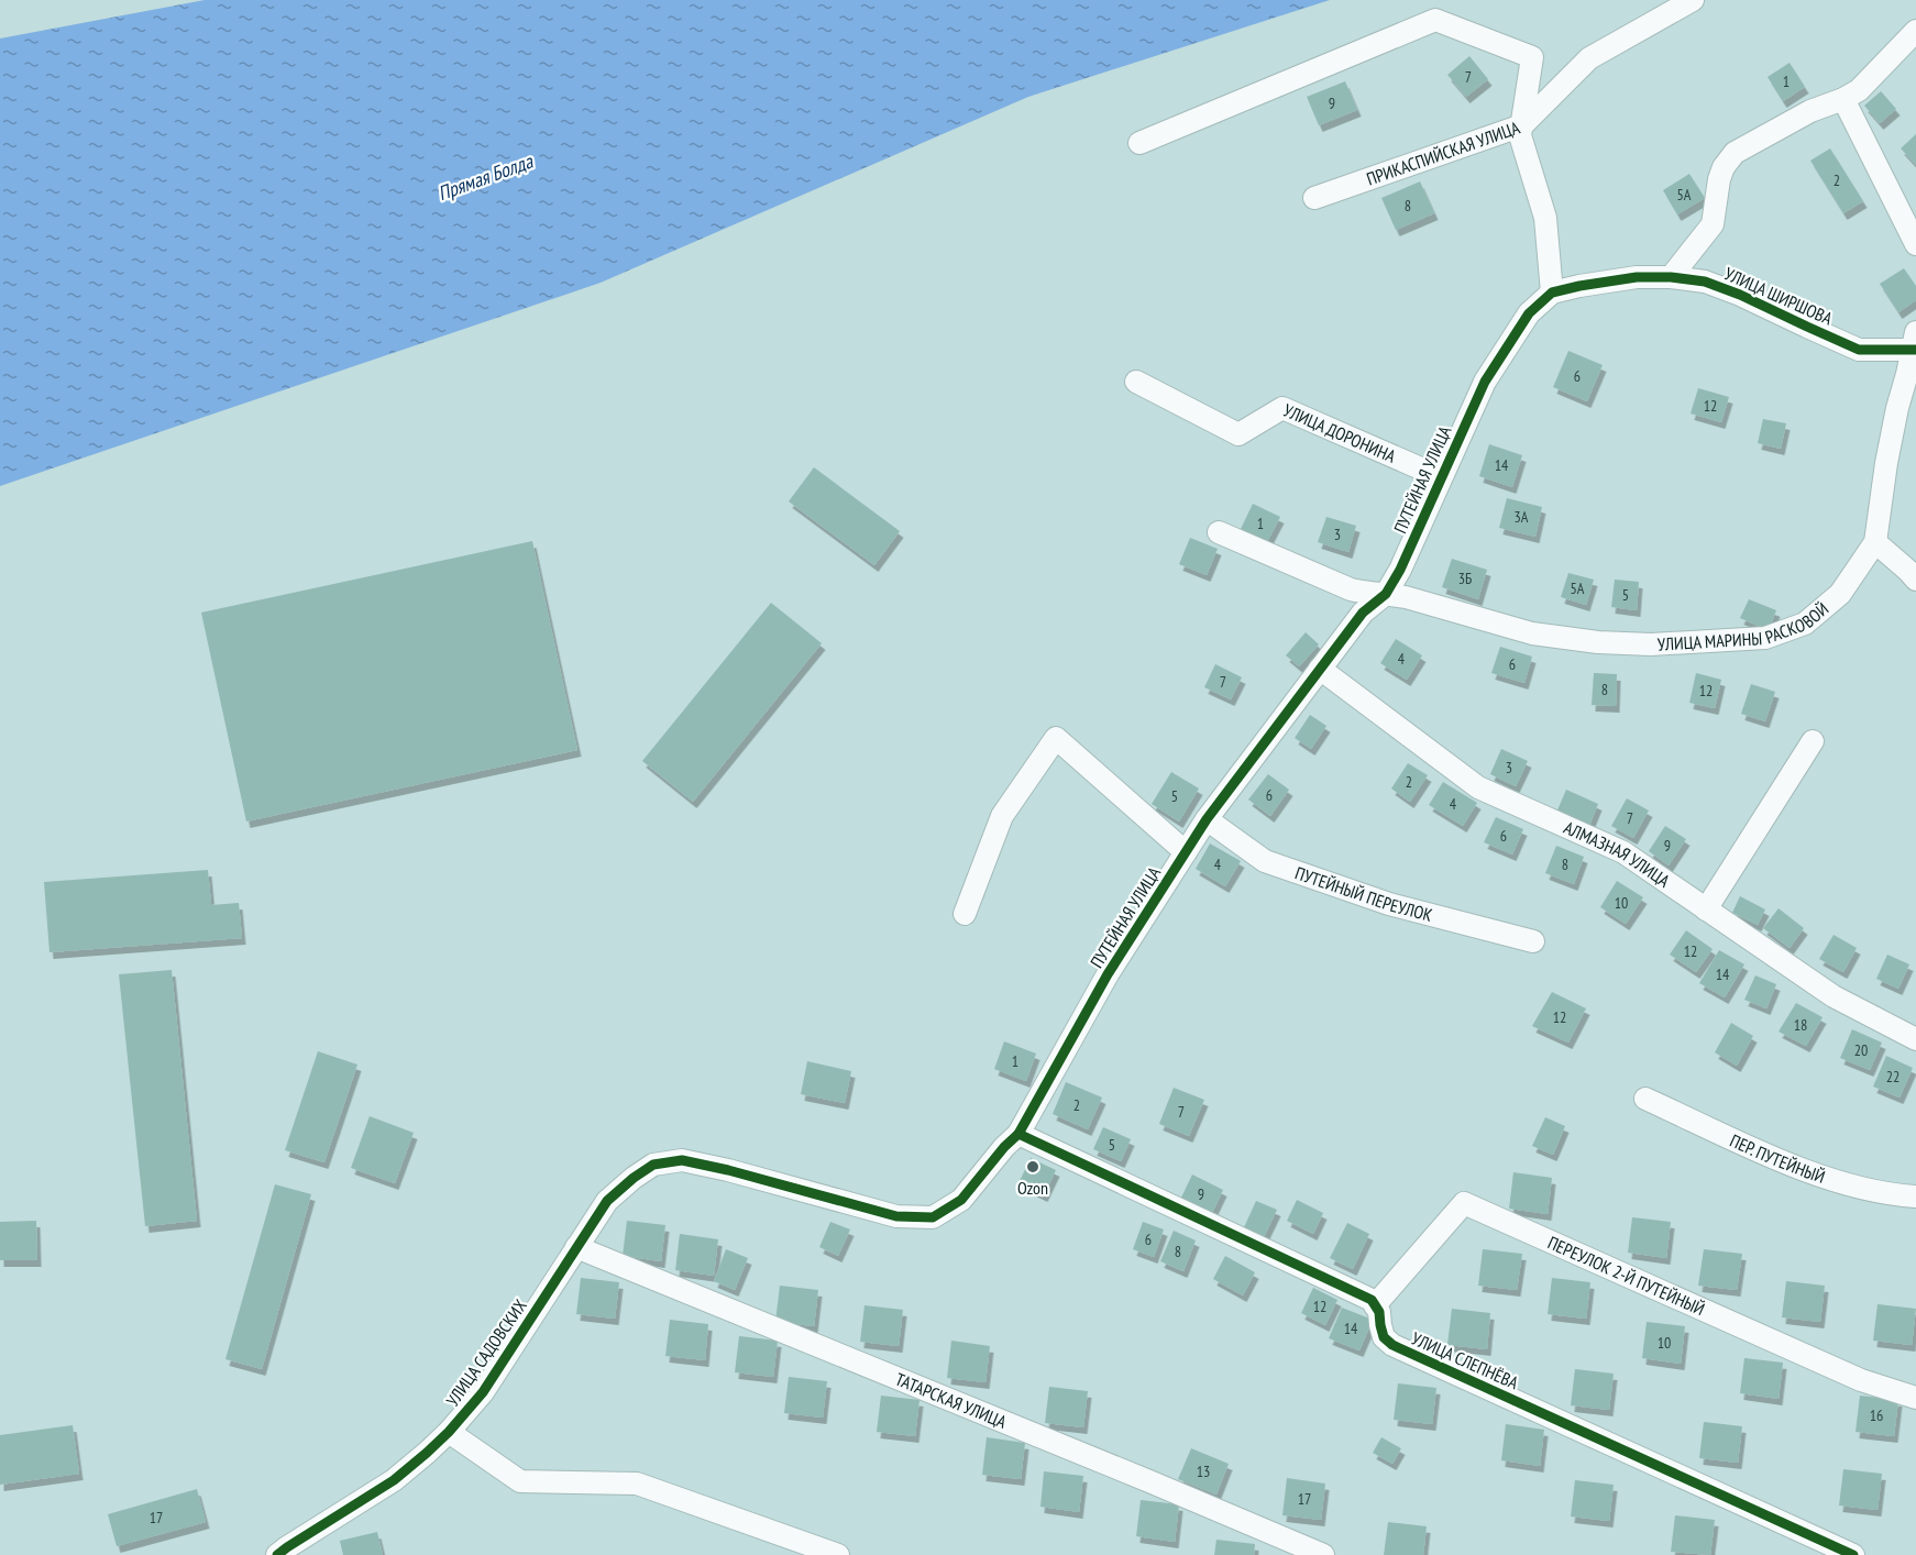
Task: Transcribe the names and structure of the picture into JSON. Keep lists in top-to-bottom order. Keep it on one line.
{"streets":{"street":["ПРИКАСПИЙСКАЯ УЛИЦА","УЛИЦА ШИРШОВА","УЛИЦА ДОРОНИНА","ПУТЕЙНАЯ УЛИЦА","УЛИЦА МАРИНЫ РАСКОВОЙ","АЛМАЗНАЯ УЛИЦА","ПУТЕЙНЫЙ ПЕРЕУЛОК","ПЕР. ПУТЕЙНЫЙ","ПЕРЕУЛОК 2-Й ПУТЕЙНЫЙ","УЛИЦА САДОВСКИХ","УЛИЦА СЛЕПНЁВА","ТАТАРСКАЯ УЛИЦА"]},"crossings":[["УЛИЦА ШИРШОВА","ПУТЕЙНАЯ УЛИЦА"],["УЛИЦА ШИРШОВА","УЛИЦА МАРИНЫ РАСКОВОЙ"],["УЛИЦА ДОРОНИНА","ПУТЕЙНАЯ УЛИЦА"],["ПУТЕЙНАЯ УЛИЦА","УЛИЦА МАРИНЫ РАСКОВОЙ"],["ПУТЕЙНАЯ УЛИЦА","АЛМАЗНАЯ УЛИЦА"],["ПУТЕЙНАЯ УЛИЦА","ПУТЕЙНЫЙ ПЕРЕУЛОК"],["ПУТЕЙНАЯ УЛИЦА","УЛИЦА САДОВСКИХ"],["ПУТЕЙНАЯ УЛИЦА","ТАТАРСКАЯ УЛИЦА"],["ПЕРЕУЛОК 2-Й ПУТЕЙНЫЙ","УЛИЦА СЛЕПНЁВА"],["УЛИЦА САДОВСКИХ","ТАТАРСКАЯ УЛИЦА"]],"water":["Прямая Болда"],"places":["Ozon"],"house_numbers":["7","1","9","2","5А","8","6","12","14","3А","1","3","3Б","5А","5","4","6","7","8","12","3","2","6","5","4","7","6","9","4","8","10","12","14","12","18","20","1","22","2","7","5","9","6","8","12","14","10","16","13","17","17"]}
